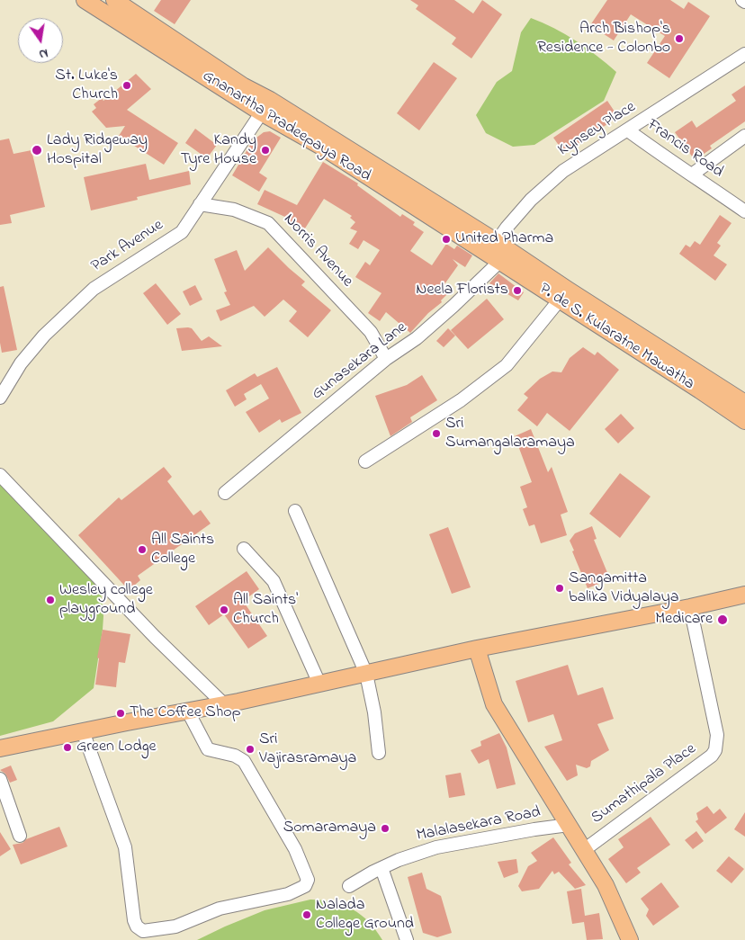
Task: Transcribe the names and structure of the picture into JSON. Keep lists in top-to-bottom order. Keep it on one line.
{"streets":{"main road":["Gnanartha Pradeepaya Road","P. de S. Kularatne Mawatha"],"street":["Kynsey Place","Francis Road","Park Avenue","Norris Avenue","Gunasekara Lane","Sumathipala Place","Malalasekara Road"]},"crossings":[["Gnanartha Pradeepaya Road","Kynsey Place"],["Gnanartha Pradeepaya Road","Park Avenue"],["Gnanartha Pradeepaya Road","P. de S. Kularatne Mawatha"],["Gnanartha Pradeepaya Road","Gunasekara Lane"],["Kynsey Place","Francis Road"],["Kynsey Place","P. de S. Kularatne Mawatha"],["Kynsey Place","Gunasekara Lane"],["Park Avenue","Norris Avenue"],["Norris Avenue","Gunasekara Lane"],["P. de S. Kularatne Mawatha","Gunasekara Lane"]],"places":["Arch Bishop's Residence - Colonbo","St. Luke's Church","Lady Ridgeway Hospital","Kandy Tyre House","United Pharma","Neela Florists","Sri Sumangalaramaya","All Saints College","Sangamitta balika Vidyalaya","Wesley college playground","All Saints' Church","Medicare","The Coffee Shop","Green Lodge","Sri Vajirasramaya","Somaramaya","Nalada College Ground"],"north":"bottom"}
